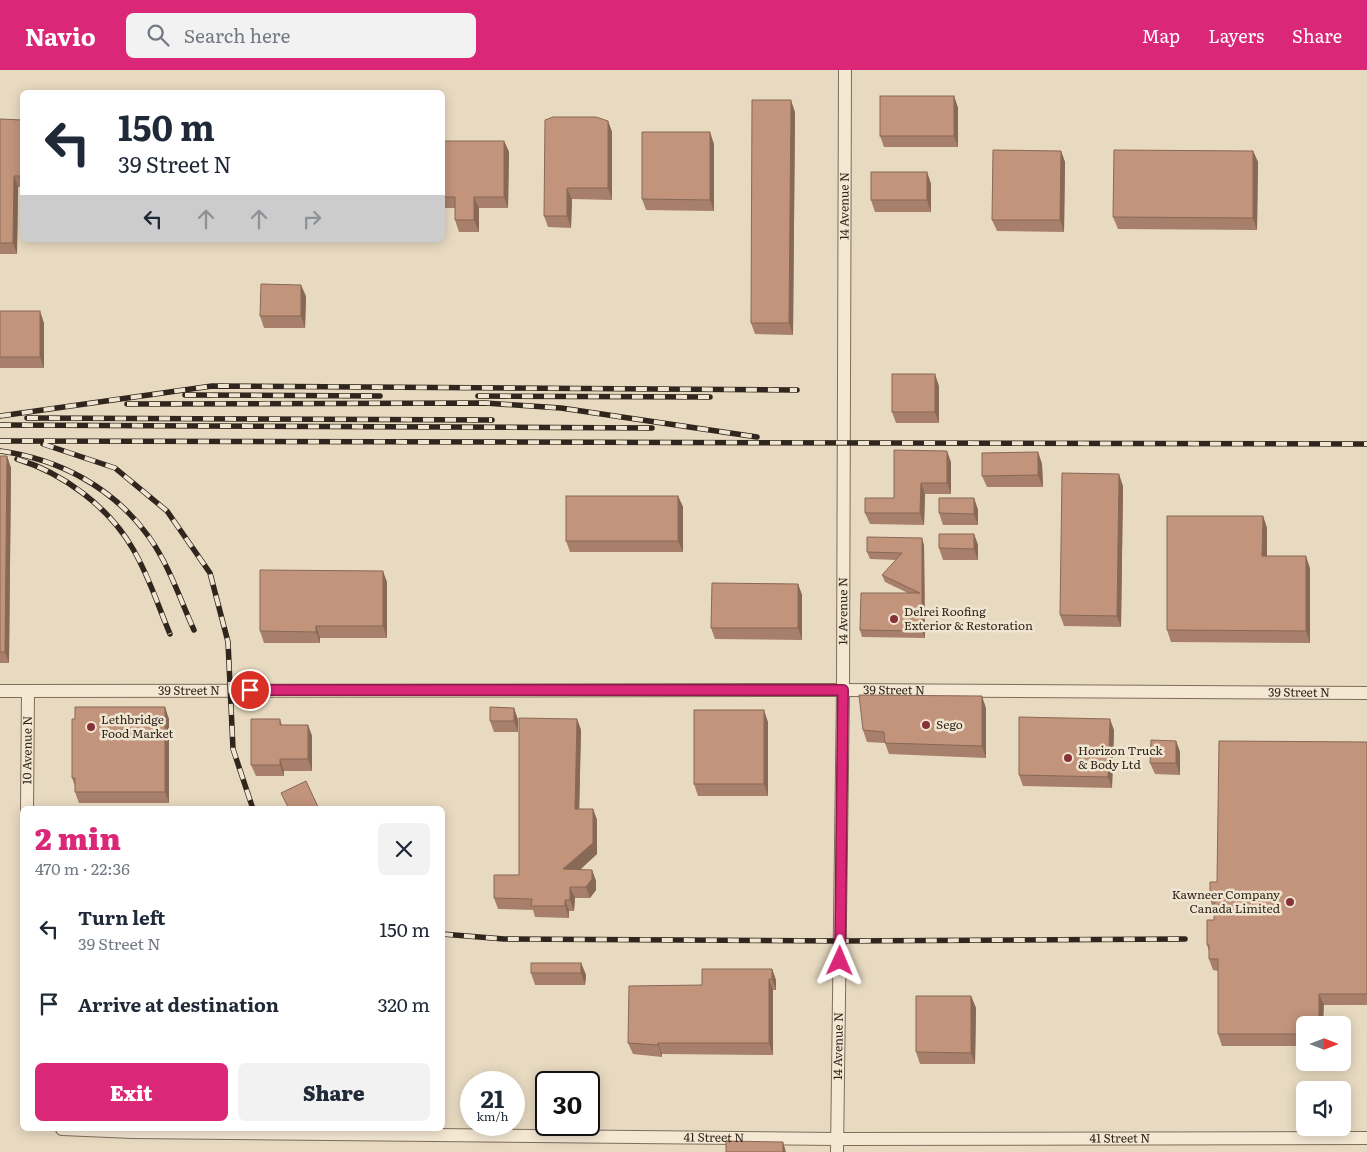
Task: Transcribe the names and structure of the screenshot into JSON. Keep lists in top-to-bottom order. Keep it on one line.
{"streets":{"street":["14 Avenue N","39 Street N","10 Avenue N","41 Street N"]},"crossings":[["14 Avenue N","39 Street N"],["14 Avenue N","41 Street N"],["39 Street N","10 Avenue N"]],"places":["Delrei Roofing Exterior & Restoration","Sego","Lethbridge Food Market","Horizon Truck & Body Ltd","Kawneer Company Canada Limited"],"north":"right","page":{"header":"Navio","search":"Search here","nav":["Map","Layers","Share"],"turn":["150 m","39 Street N"],"heading":["2 min","470 m · 22:36"],"list":[{"name":"Turn left","note":"39 Street N","value":"150 m"},{"name":"Arrive at destination","value":"320 m"}],"buttons":["Exit","Share"],"speed":"21 km/h","limit":"30"}}
